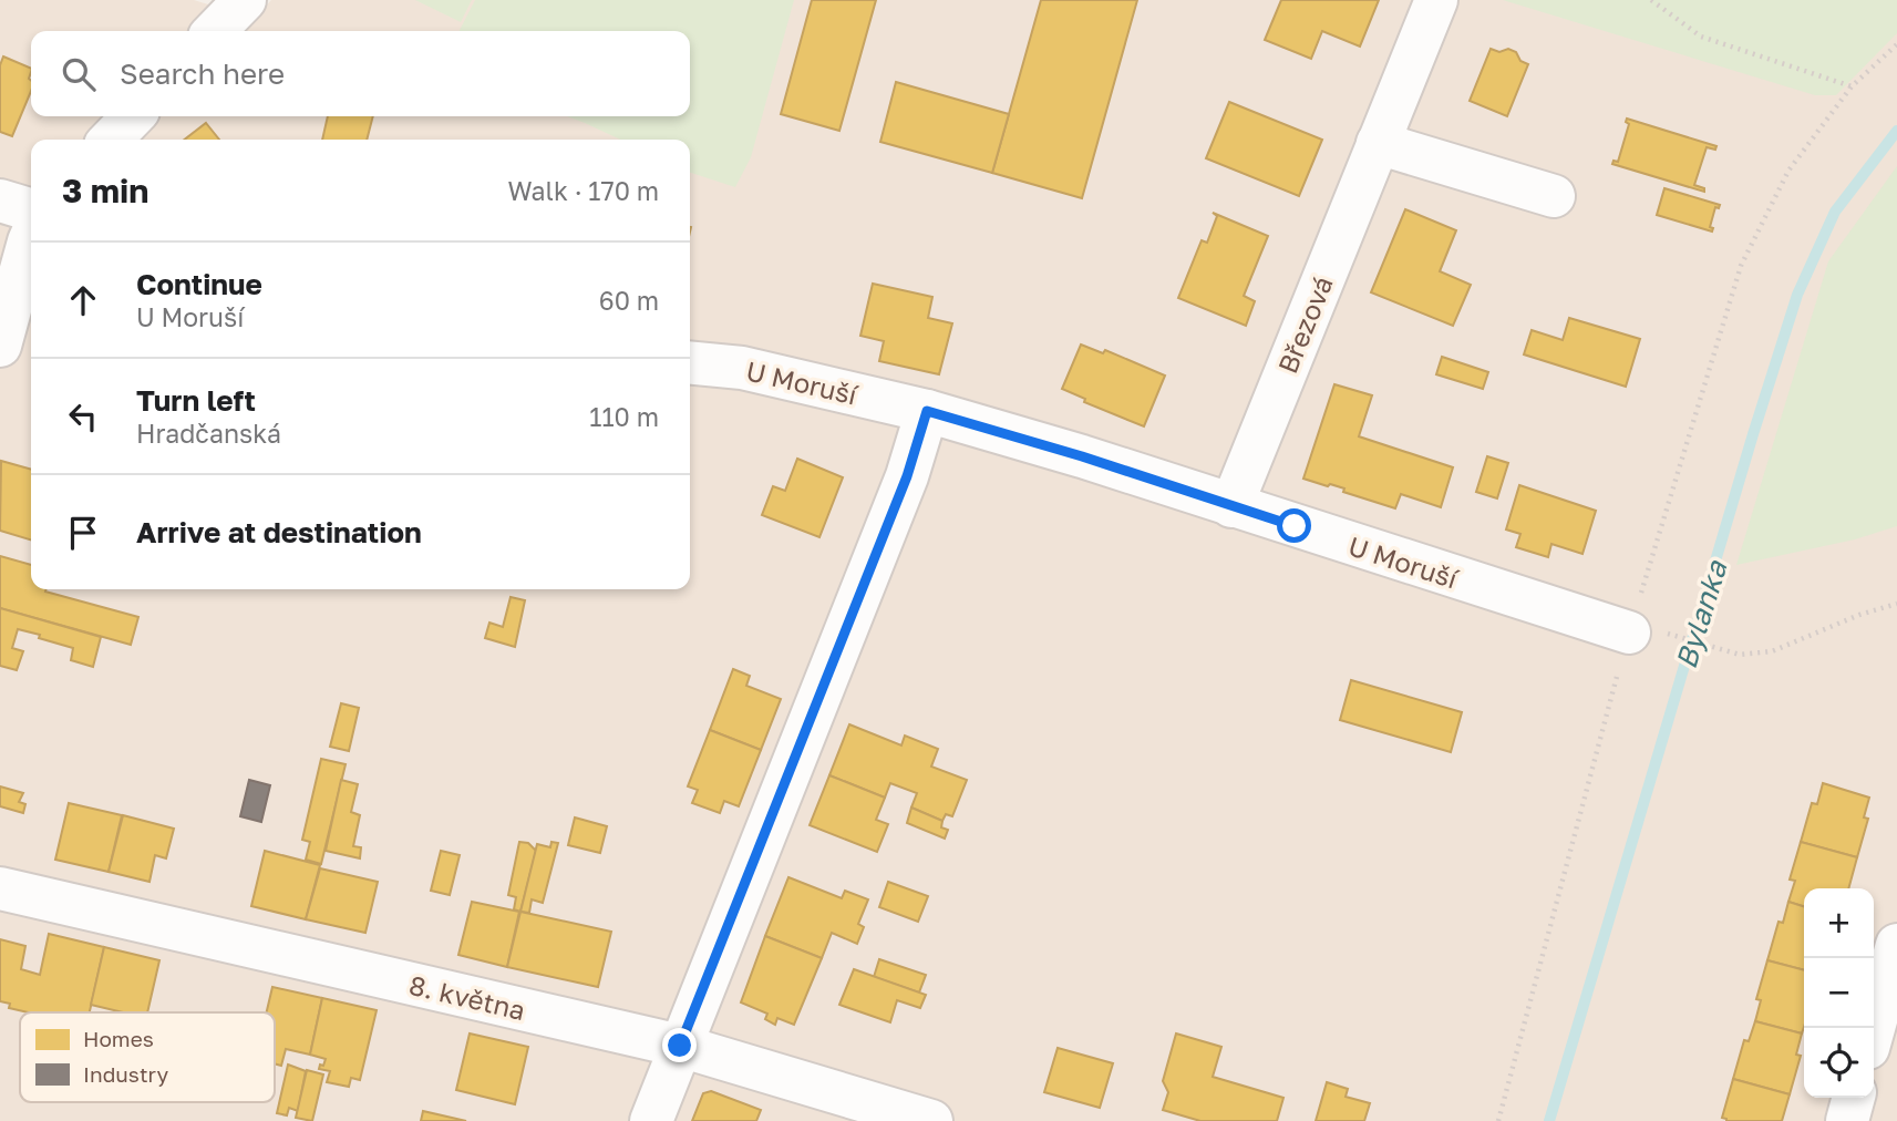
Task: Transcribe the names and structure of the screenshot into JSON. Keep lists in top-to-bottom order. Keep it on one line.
{"streets":{"street":["Březová","U Moruší","8. května"]},"crossings":[["Březová","U Moruší"]],"water":["Bylanka"],"legend":["Homes","Industry"],"page":{"search":"Search here","heading":["3 min","Walk · 170 m"],"list":[["Continue","U Moruší","60 m"],["Turn left","Hradčanská","110 m"],"Arrive at destination"],"map_buttons":["+","−"]}}
